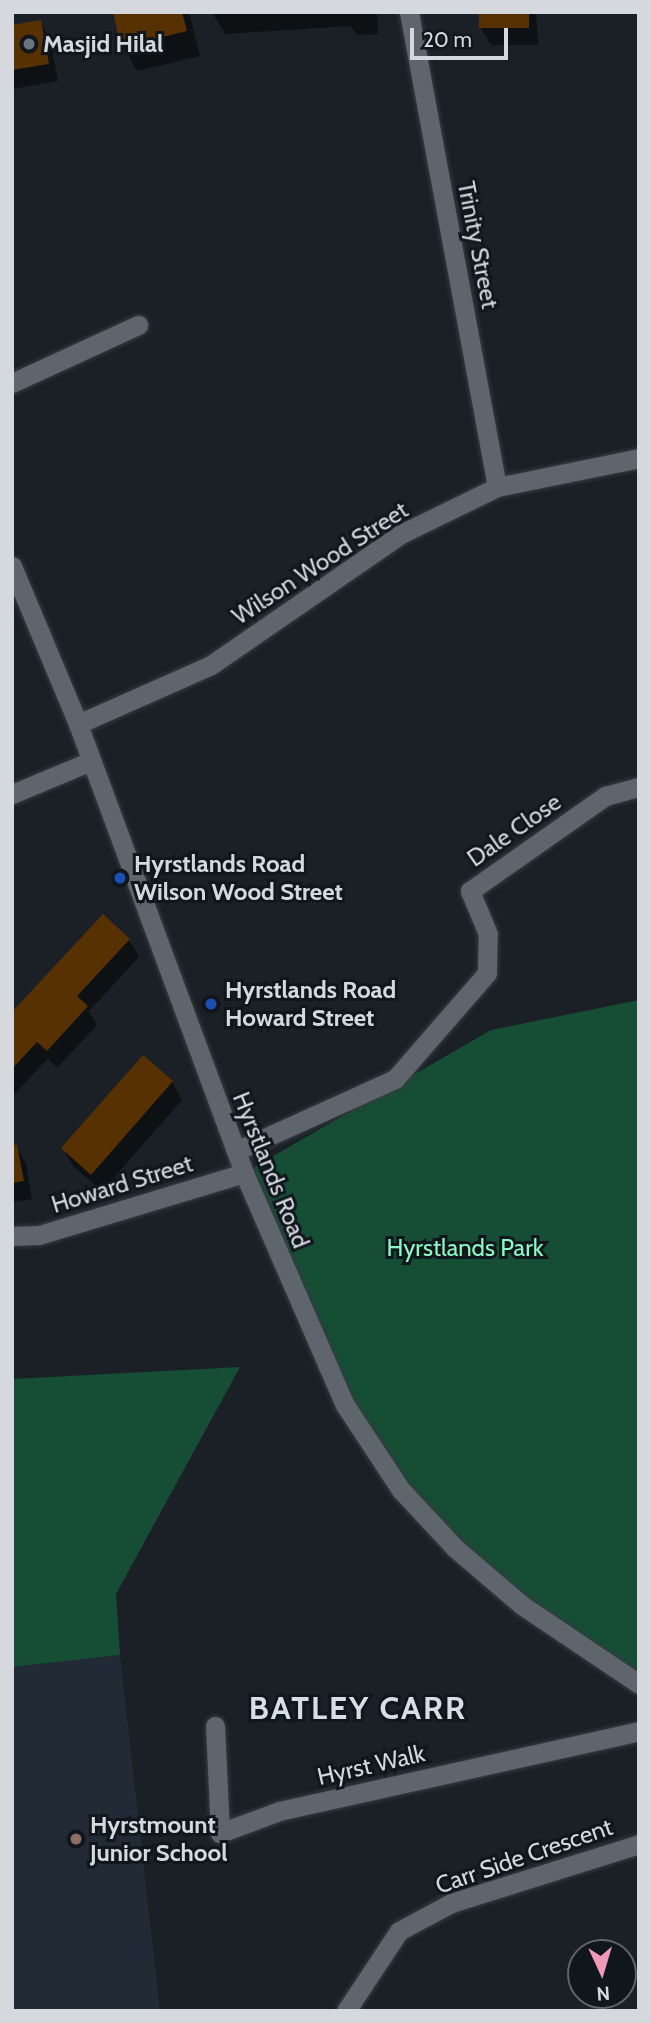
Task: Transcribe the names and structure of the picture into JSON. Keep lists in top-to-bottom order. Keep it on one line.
{"streets":{"street":["Trinity Street","Wilson Wood Street","Dale Close","Hyrstlands Road","Howard Street","Hyrst Walk","Carr Side Crescent"]},"crossings":[["Trinity Street","Wilson Wood Street"],["Wilson Wood Street","Hyrstlands Road"],["Dale Close","Hyrstlands Road"],["Hyrstlands Road","Howard Street"]],"districts":["BATLEY CARR"],"parks":["Hyrstlands Park"],"places":["Masjid Hilal","Hyrstlands Road Wilson Wood Street","Hyrstlands Road Howard Street","Hyrstmount Junior School"],"scale_bar":"20 m","north":"bottom"}
